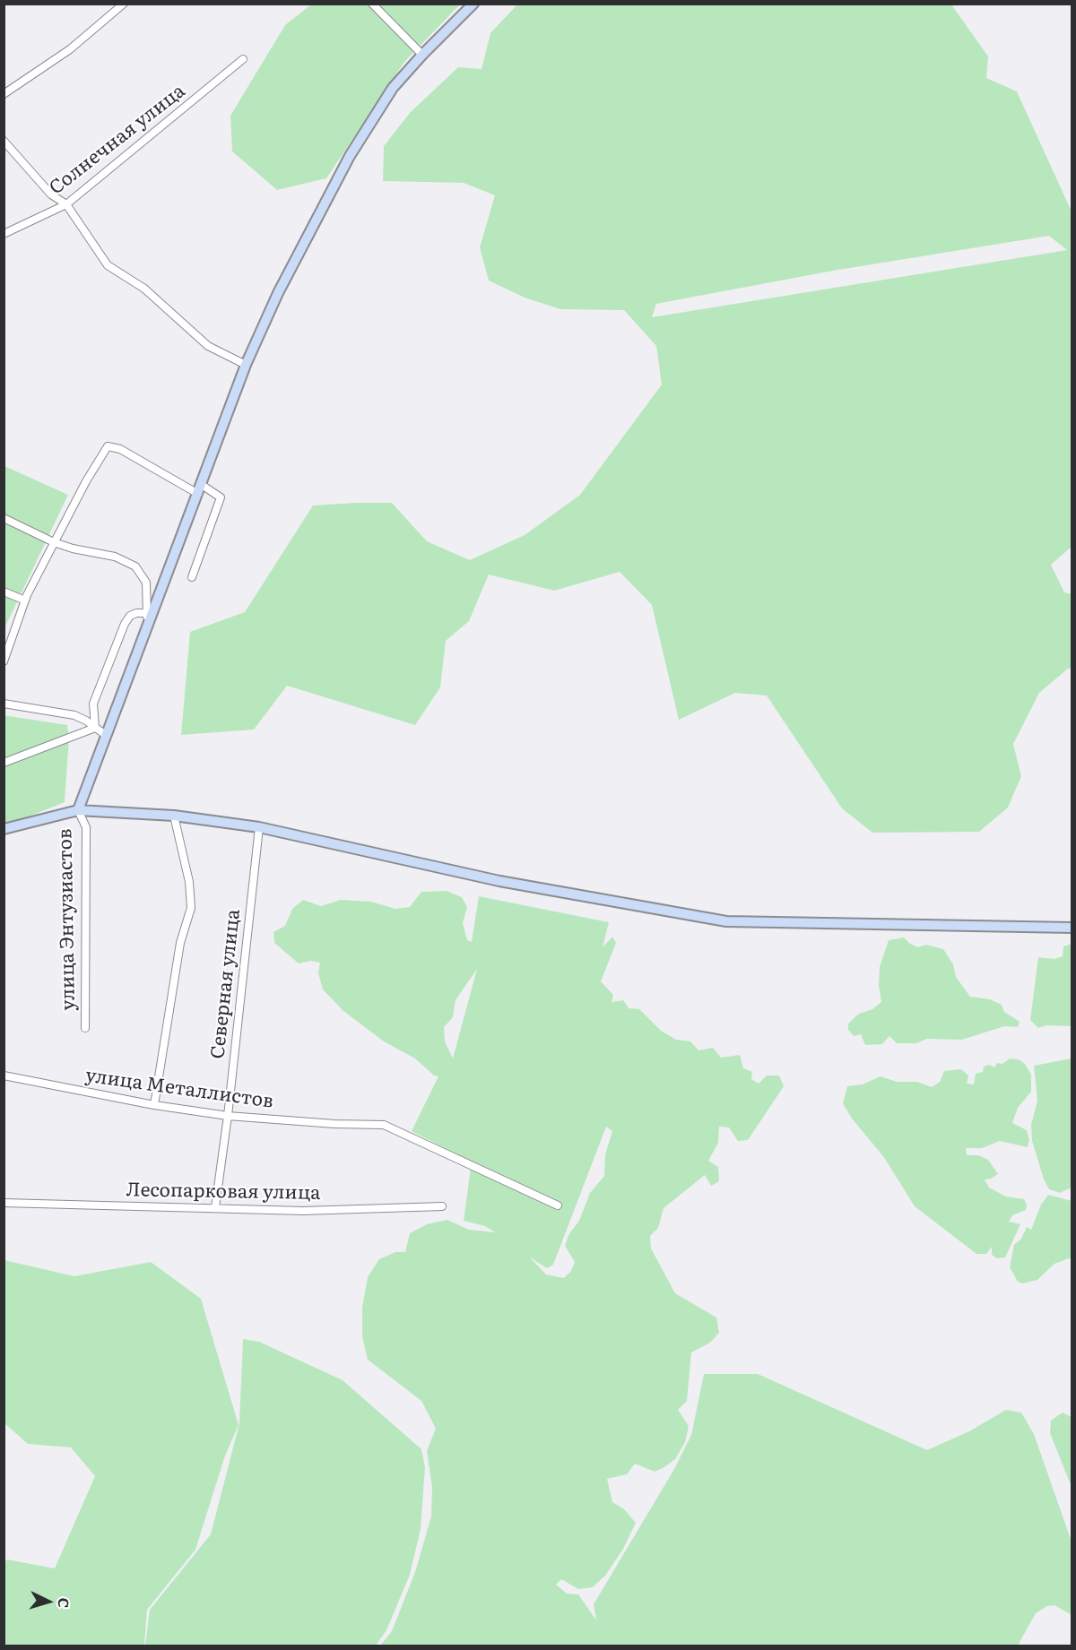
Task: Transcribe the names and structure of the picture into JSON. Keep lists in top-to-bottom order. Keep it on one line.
{"streets":{"street":["Солнечная улица","улица Энтузиастов","Северная улица","улица Металлистов","Лесопарковая улица"]},"crossings":[["Северная улица","улица Металлистов"],["Северная улица","Лесопарковая улица"]],"north":"right"}
